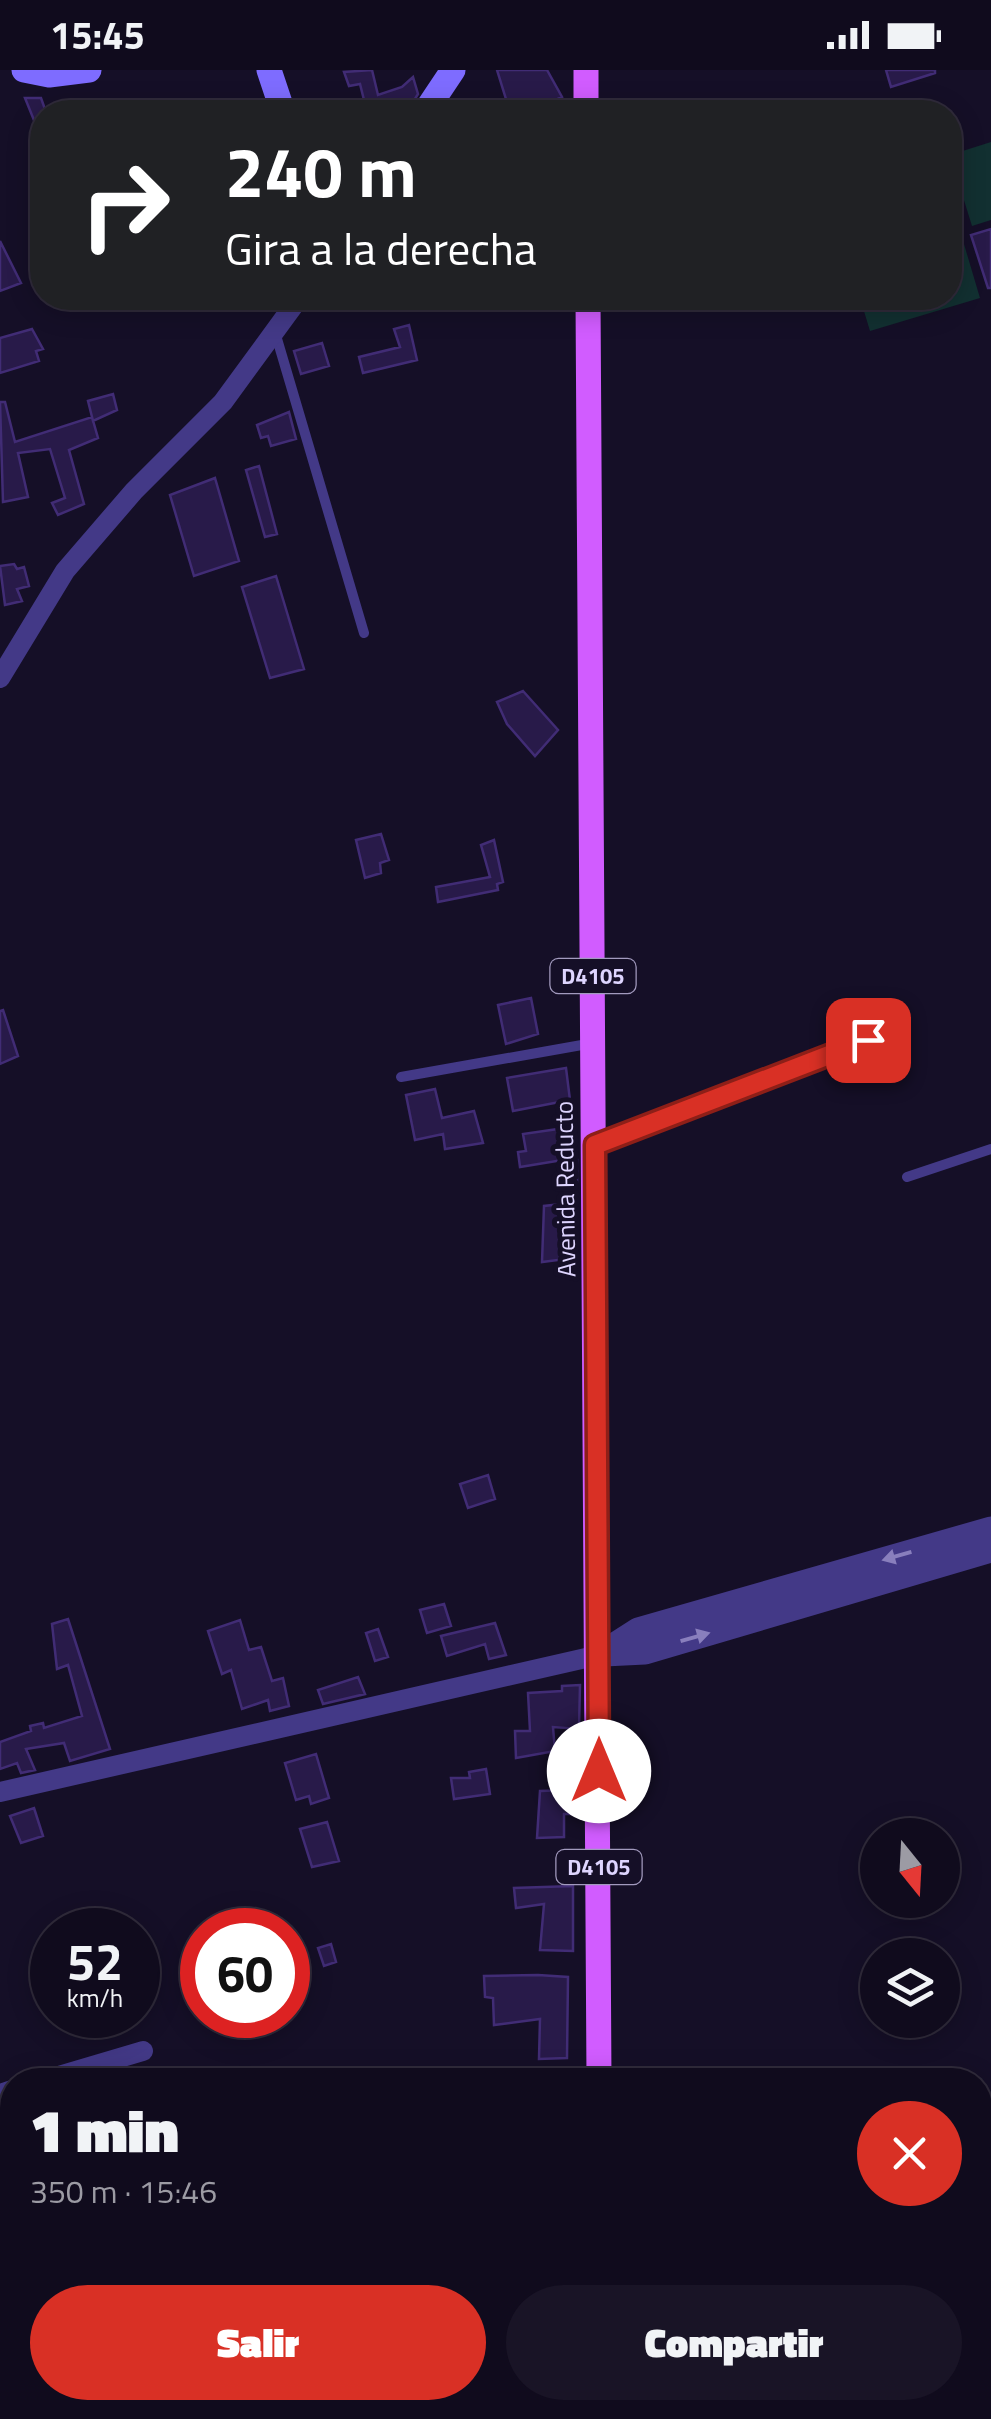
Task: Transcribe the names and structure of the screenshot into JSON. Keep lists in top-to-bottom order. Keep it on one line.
{"streets":{"main road":["D4105","Avenida Reducto"]},"north":"bottom","page":{"status":"15:45","turn":["240 m","Gira a la derecha"],"speed":"52 km/h","limit":"60","heading":["1 min","350 m · 15:46"],"buttons":["Salir","Compartir"]}}
